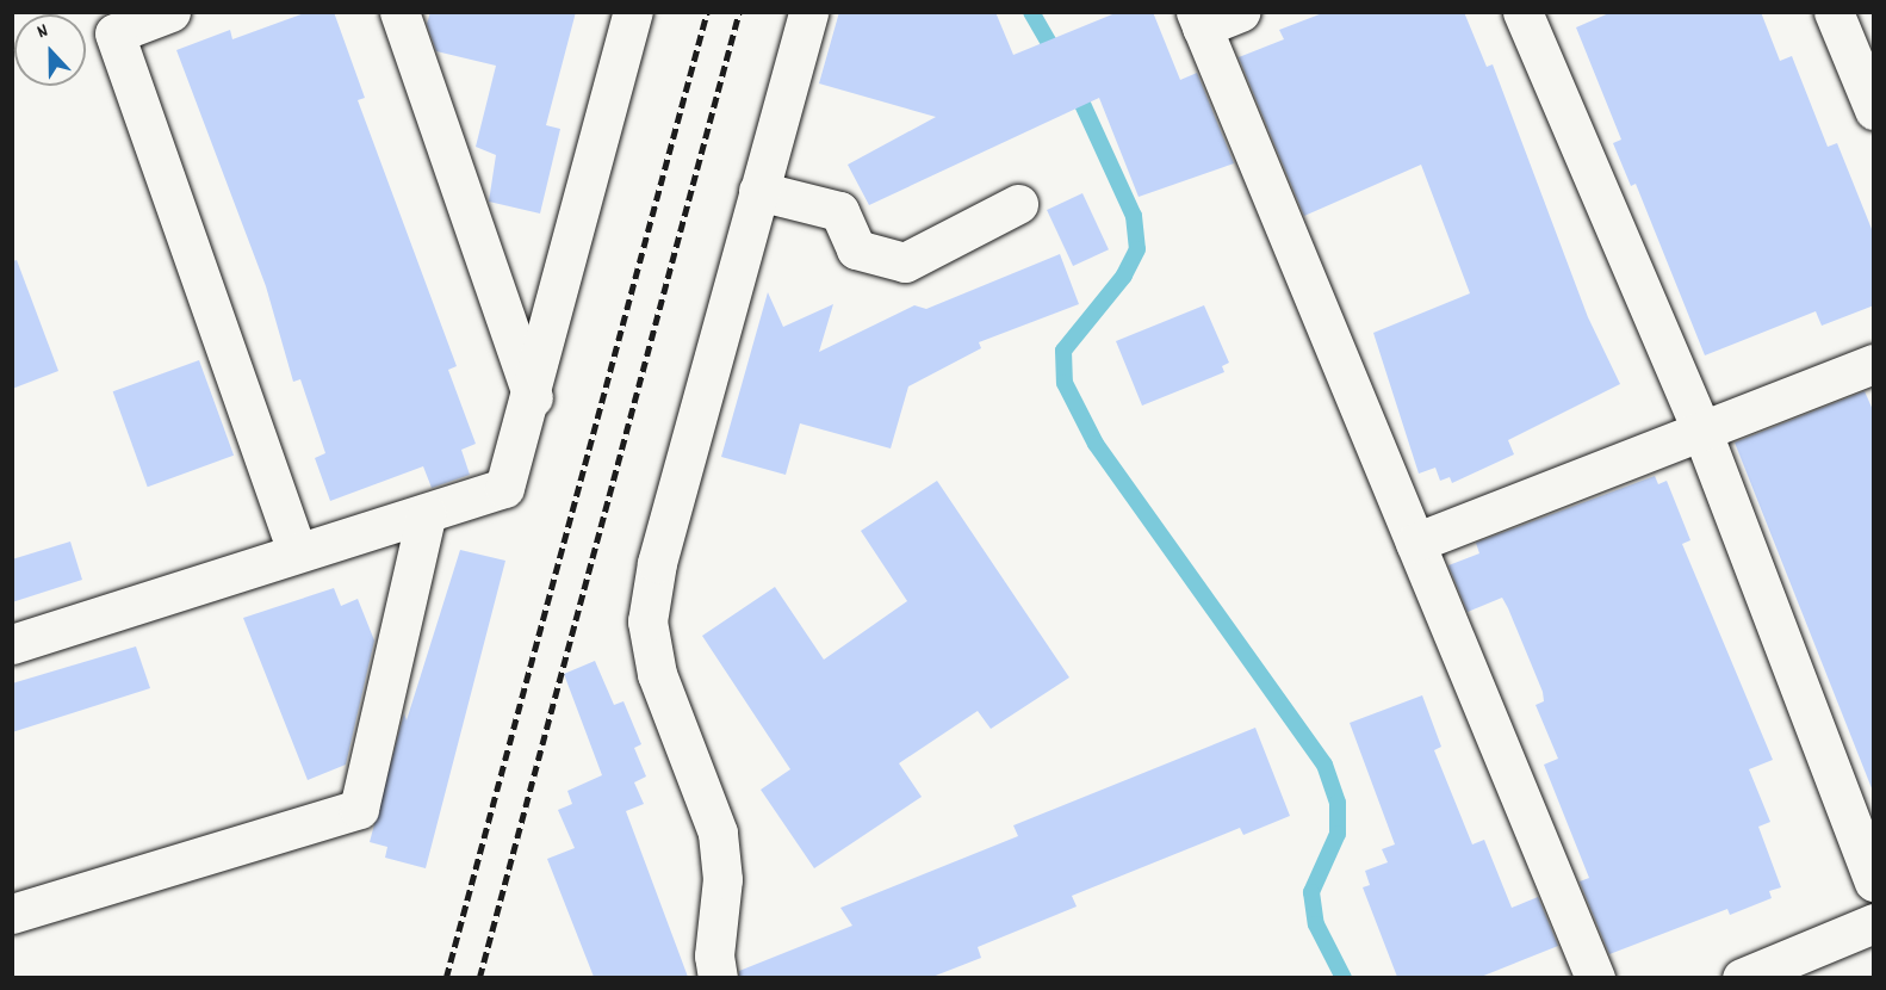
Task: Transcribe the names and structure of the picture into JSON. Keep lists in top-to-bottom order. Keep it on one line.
{"north":"top"}
